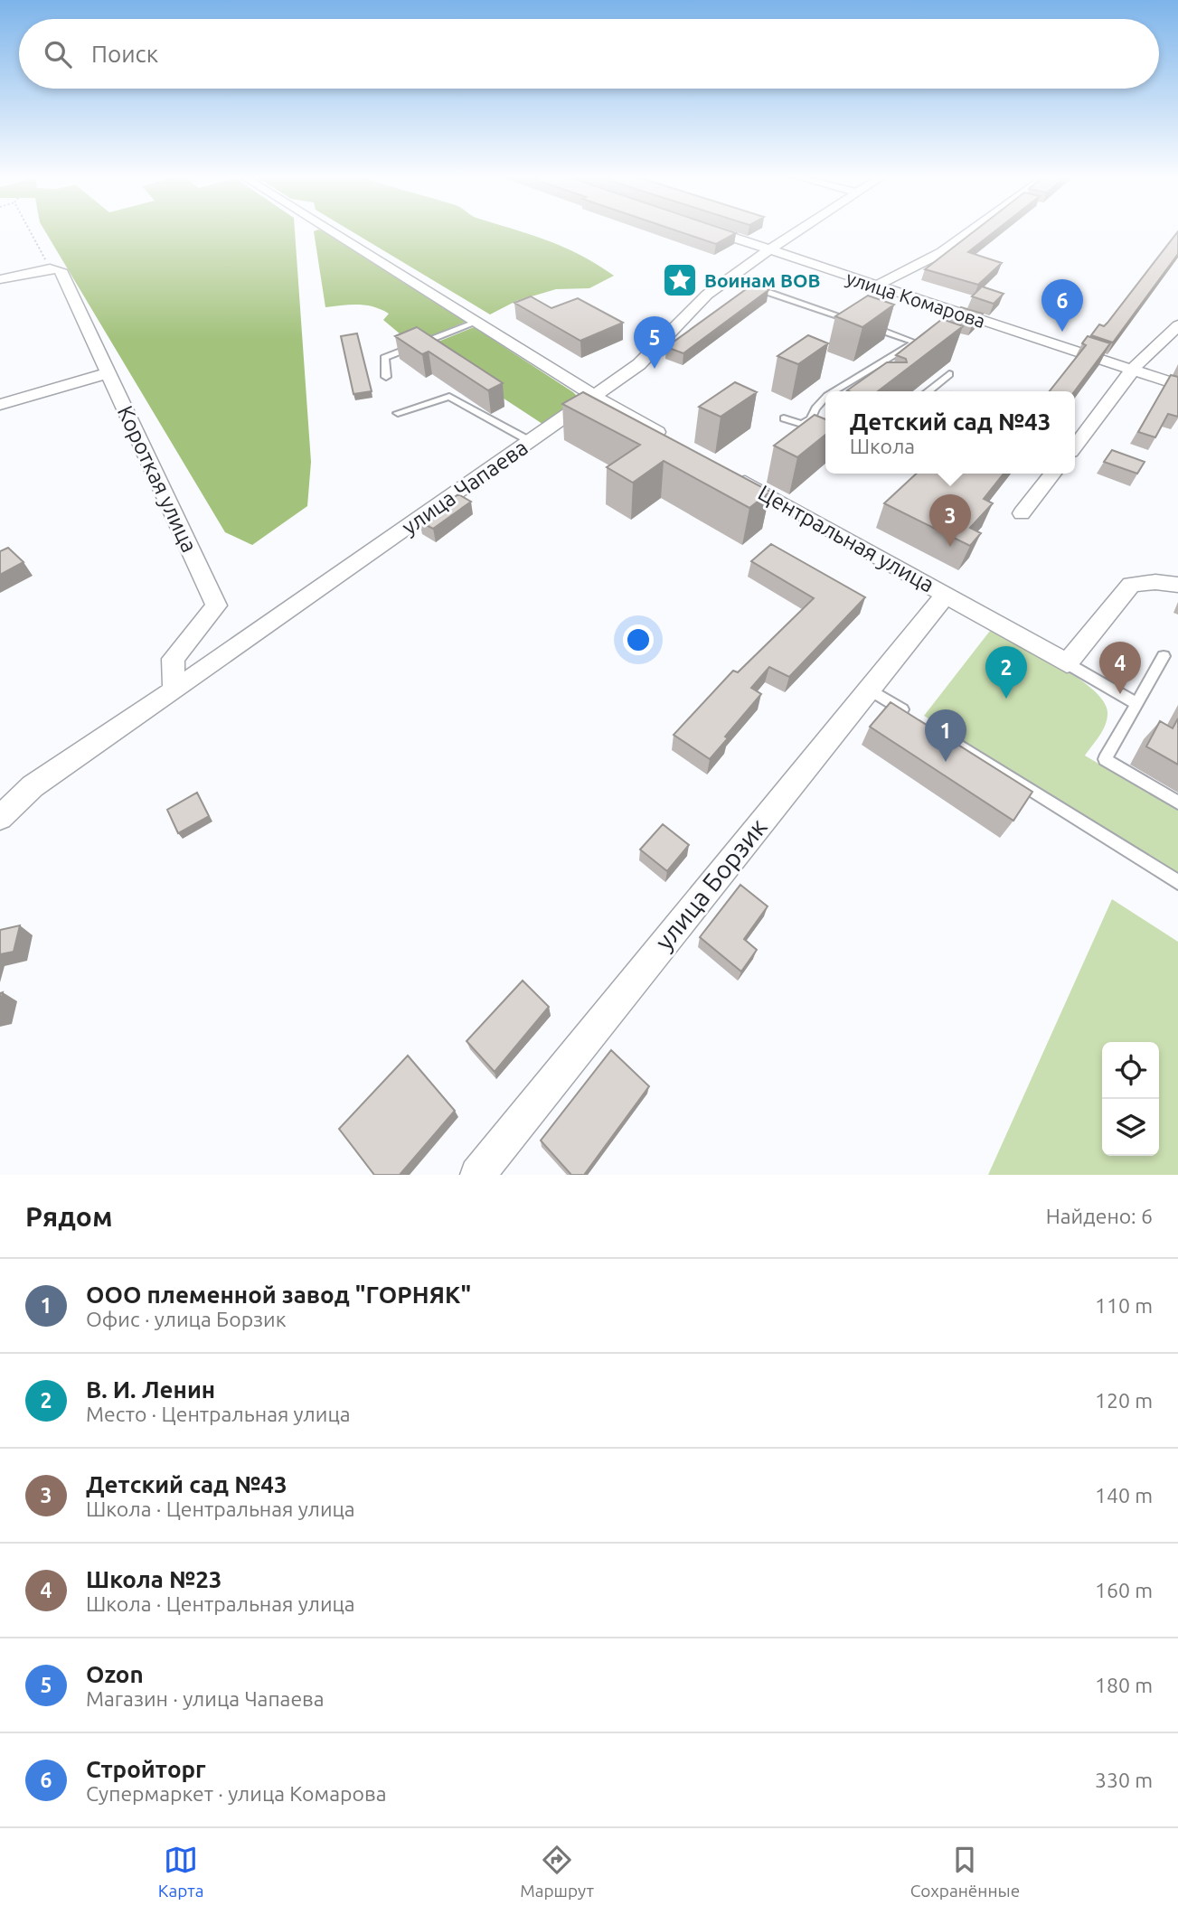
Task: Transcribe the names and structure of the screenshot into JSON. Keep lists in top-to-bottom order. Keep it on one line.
{"streets":{"street":["улица Комарова","Короткая улица","улица Чапаева","Центральная улица","улица Борзик"]},"crossings":[["улица Комарова","улица Чапаева"],["Короткая улица","улица Чапаева"],["Центральная улица","улица Борзик"]],"places":{"place":["Воинам ВОВ"]},"page":{"search":"Поиск","pins":["6","5","3","4","2","1"],"popup":["Детский сад №43","Школа"],"heading":["Рядом","Найдено: 6"],"list":[{"mark":"1","name":"ООО племенной завод \"ГОРНЯК\"","note":"Офис · улица Борзик","value":"110 m"},{"mark":"2","name":"В. И. Ленин","note":"Место · Центральная улица","value":"120 m"},{"mark":"3","name":"Детский сад №43","note":"Школа · Центральная улица","value":"140 m"},{"mark":"4","name":"Школа №23","note":"Школа · Центральная улица","value":"160 m"},{"mark":"5","name":"Ozon","note":"Магазин · улица Чапаева","value":"180 m"},{"mark":"6","name":"Стройторг","note":"Супермаркет · улица Комарова","value":"330 m"}],"nav":["Карта","Маршрут","Сохранённые"]}}
